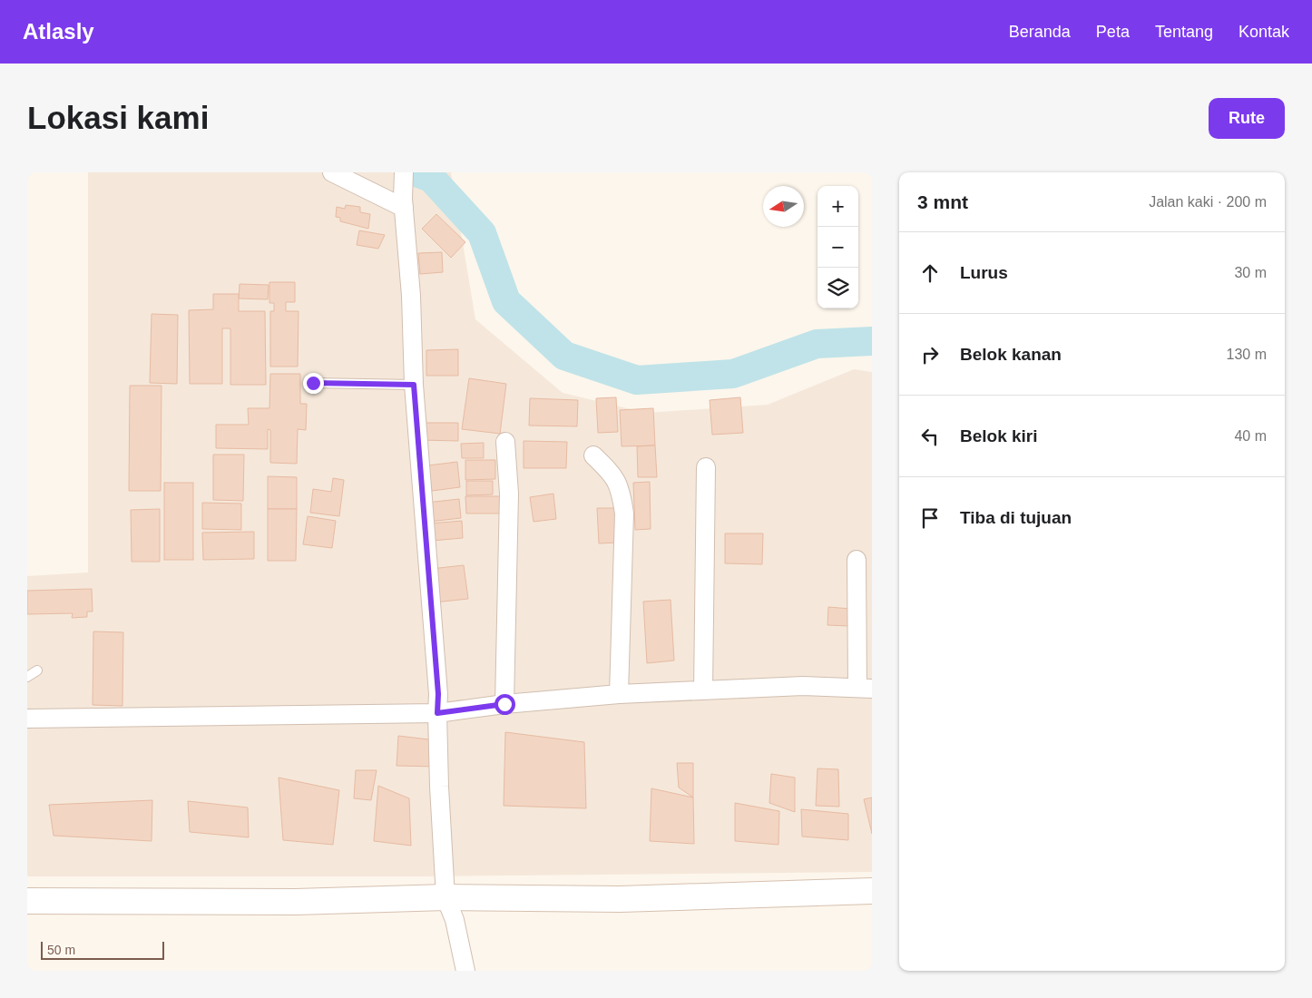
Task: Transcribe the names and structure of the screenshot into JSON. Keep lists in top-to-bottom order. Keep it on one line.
{"scale_bar":"50 m","north":"left","page":{"header":"Atlasly","nav":["Beranda","Peta","Tentang","Kontak"],"buttons":"Rute","title":"Lokasi kami","heading":["3 mnt","Jalan kaki · 200 m"],"map_buttons":["+","−"],"list":[["Lurus","30 m"],["Belok kanan","130 m"],["Belok kiri","40 m"],"Tiba di tujuan"],"scale":"50 m"}}
